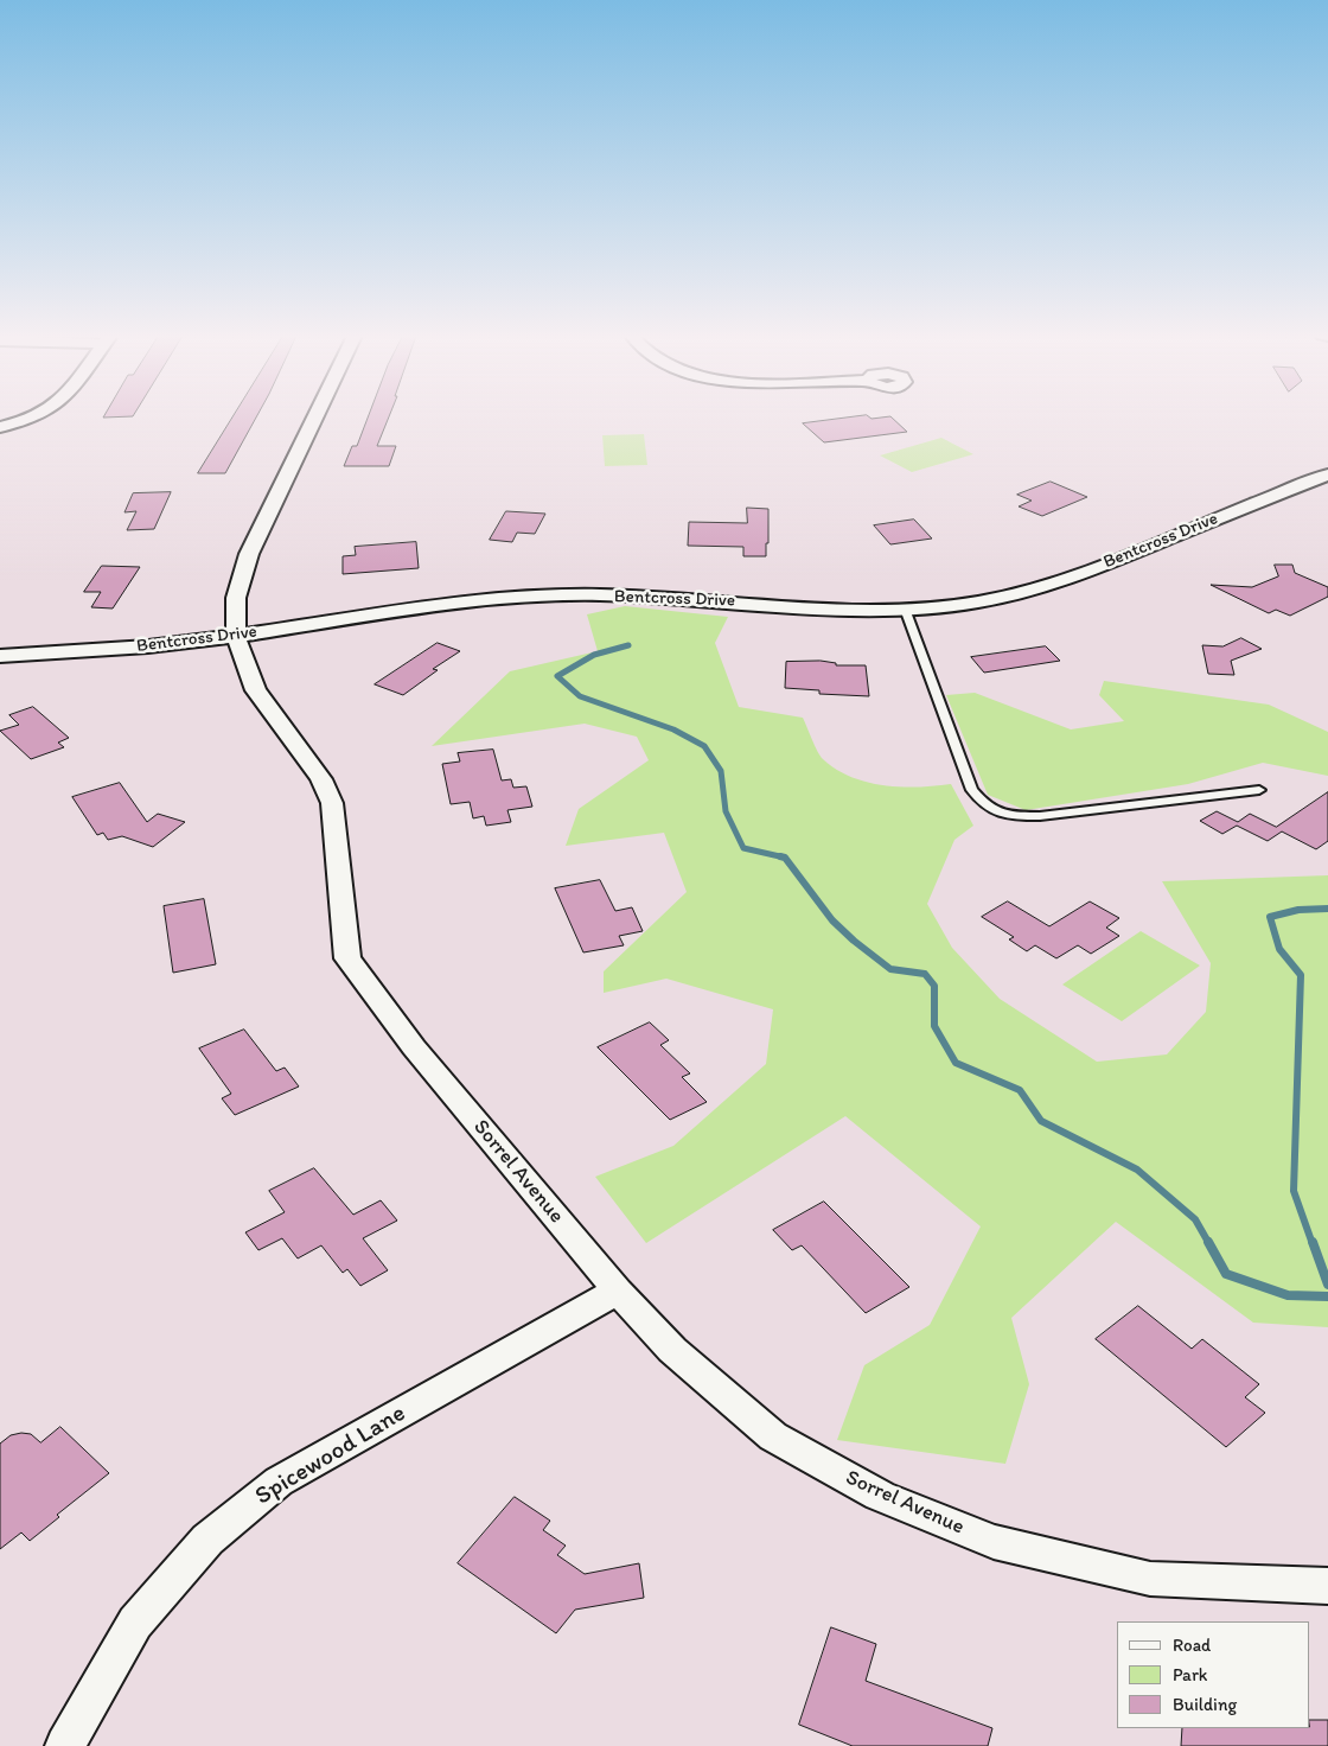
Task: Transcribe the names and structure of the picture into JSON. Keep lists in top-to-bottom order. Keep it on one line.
{"streets":{"street":["Bentcross Drive","Sorrel Avenue","Spicewood Lane"]},"crossings":[["Bentcross Drive","Sorrel Avenue"],["Sorrel Avenue","Spicewood Lane"]],"legend":["Road","Park","Building"]}
